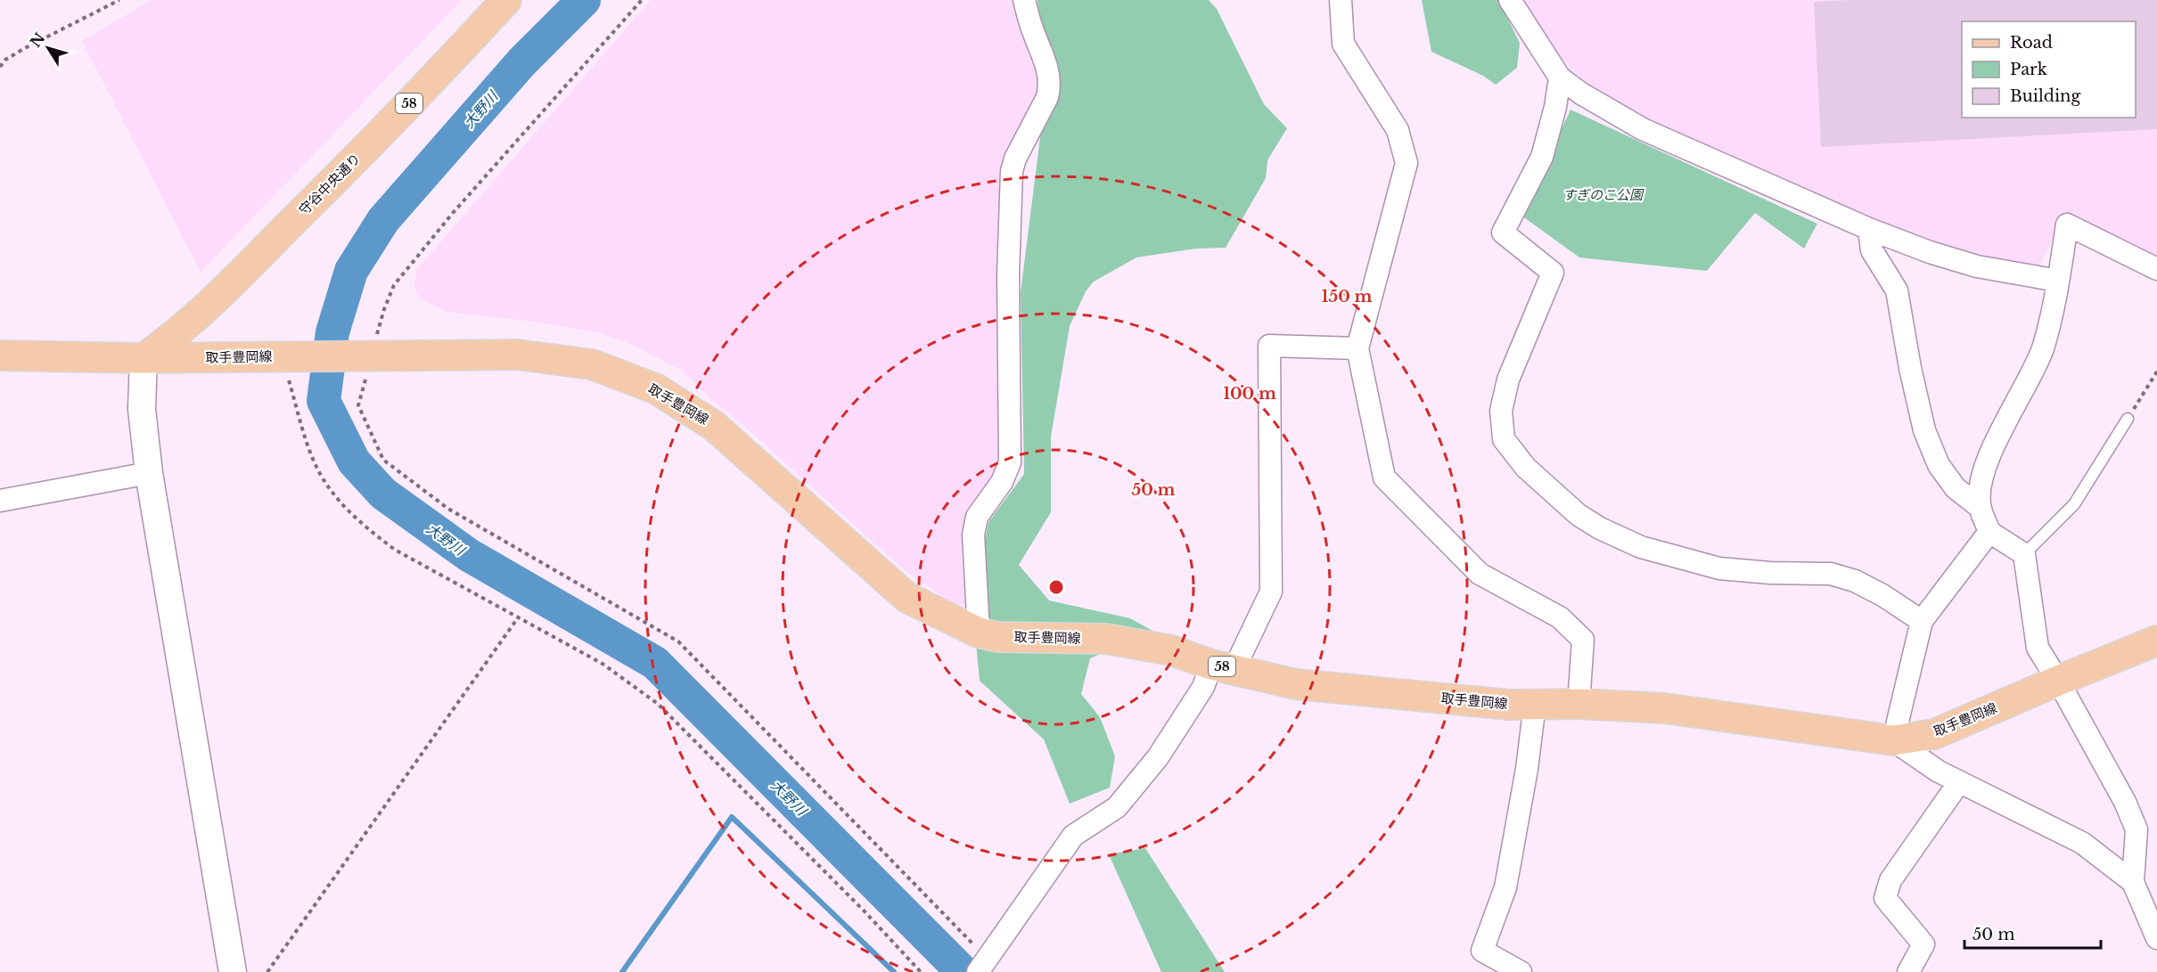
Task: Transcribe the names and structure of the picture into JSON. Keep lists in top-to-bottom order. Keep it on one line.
{"streets":{"main road":["58","守谷中央通り","取手豊岡線"]},"crossings":[["守谷中央通り","取手豊岡線"]],"water":["大野川"],"parks":["すぎのこ公園"],"legend":["Road","Park","Building"],"scale_bar":"50 m","north":"top left","rings":["150 m","100 m","50 m"]}
